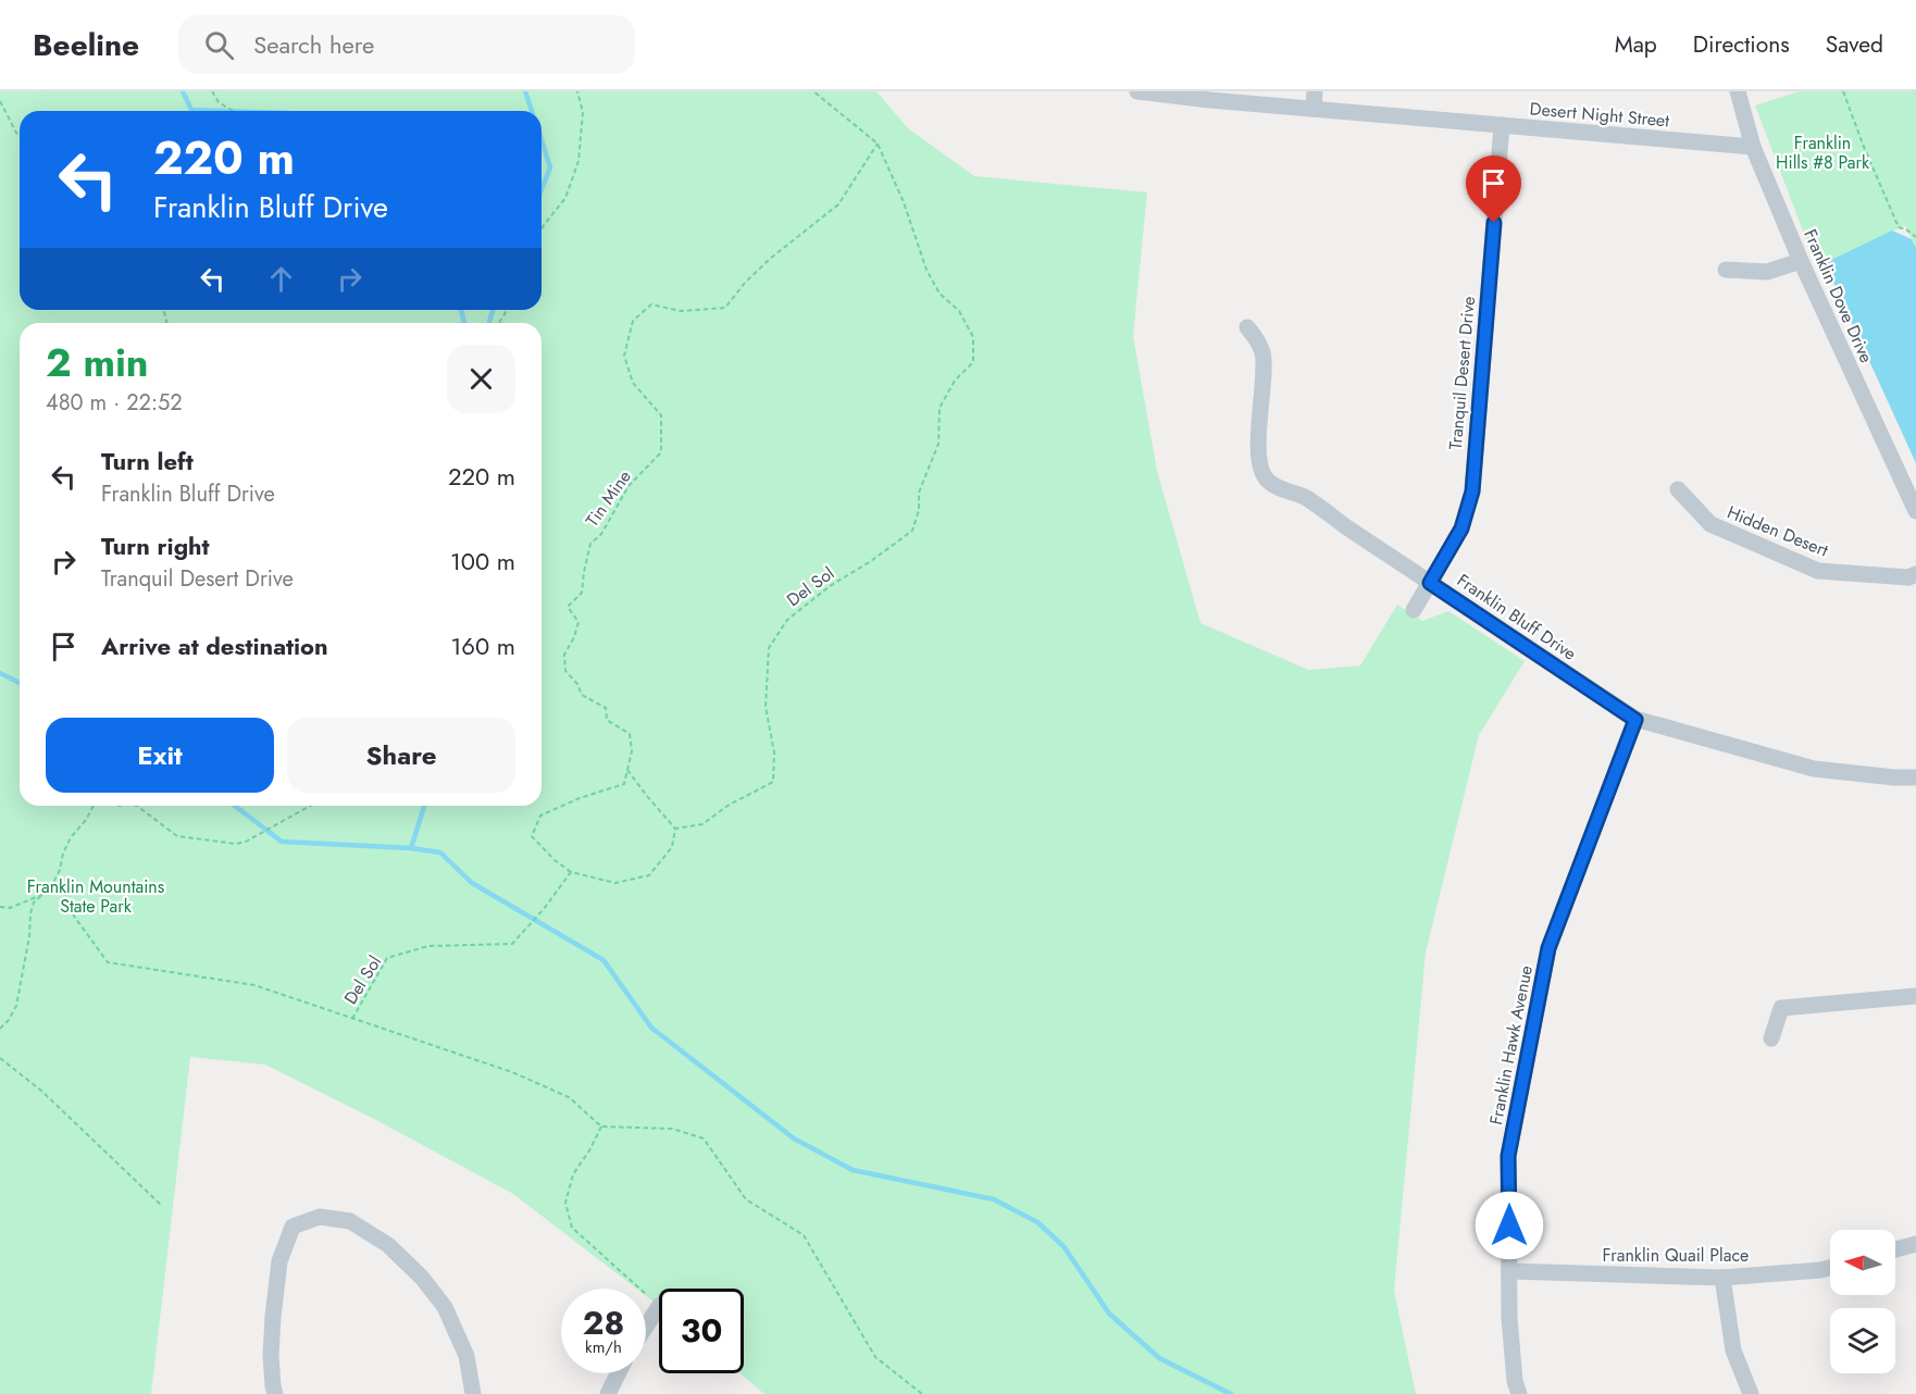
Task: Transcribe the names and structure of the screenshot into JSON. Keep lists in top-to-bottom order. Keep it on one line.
{"streets":{"street":["Desert Night Street","Franklin Dove Drive","Tranquil Desert Drive","Hidden Desert","Franklin Bluff Drive","Franklin Hawk Avenue","Franklin Quail Place"],"path":["Tin Mine","Del Sol"]},"crossings":[["Desert Night Street","Franklin Dove Drive"],["Desert Night Street","Tranquil Desert Drive"],["Tranquil Desert Drive","Franklin Bluff Drive"],["Tin Mine","Del Sol"],["Franklin Bluff Drive","Franklin Hawk Avenue"],["Franklin Hawk Avenue","Franklin Quail Place"]],"parks":["Franklin Hills #8 Park","Franklin Mountains State Park"],"north":"left","page":{"header":"Beeline","search":"Search here","nav":["Map","Directions","Saved"],"turn":["220 m","Franklin Bluff Drive"],"heading":["2 min","480 m · 22:52"],"list":[{"name":"Turn left","note":"Franklin Bluff Drive","value":"220 m"},{"name":"Turn right","note":"Tranquil Desert Drive","value":"100 m"},{"name":"Arrive at destination","value":"160 m"}],"buttons":["Exit","Share"],"speed":"28 km/h","limit":"30"}}
